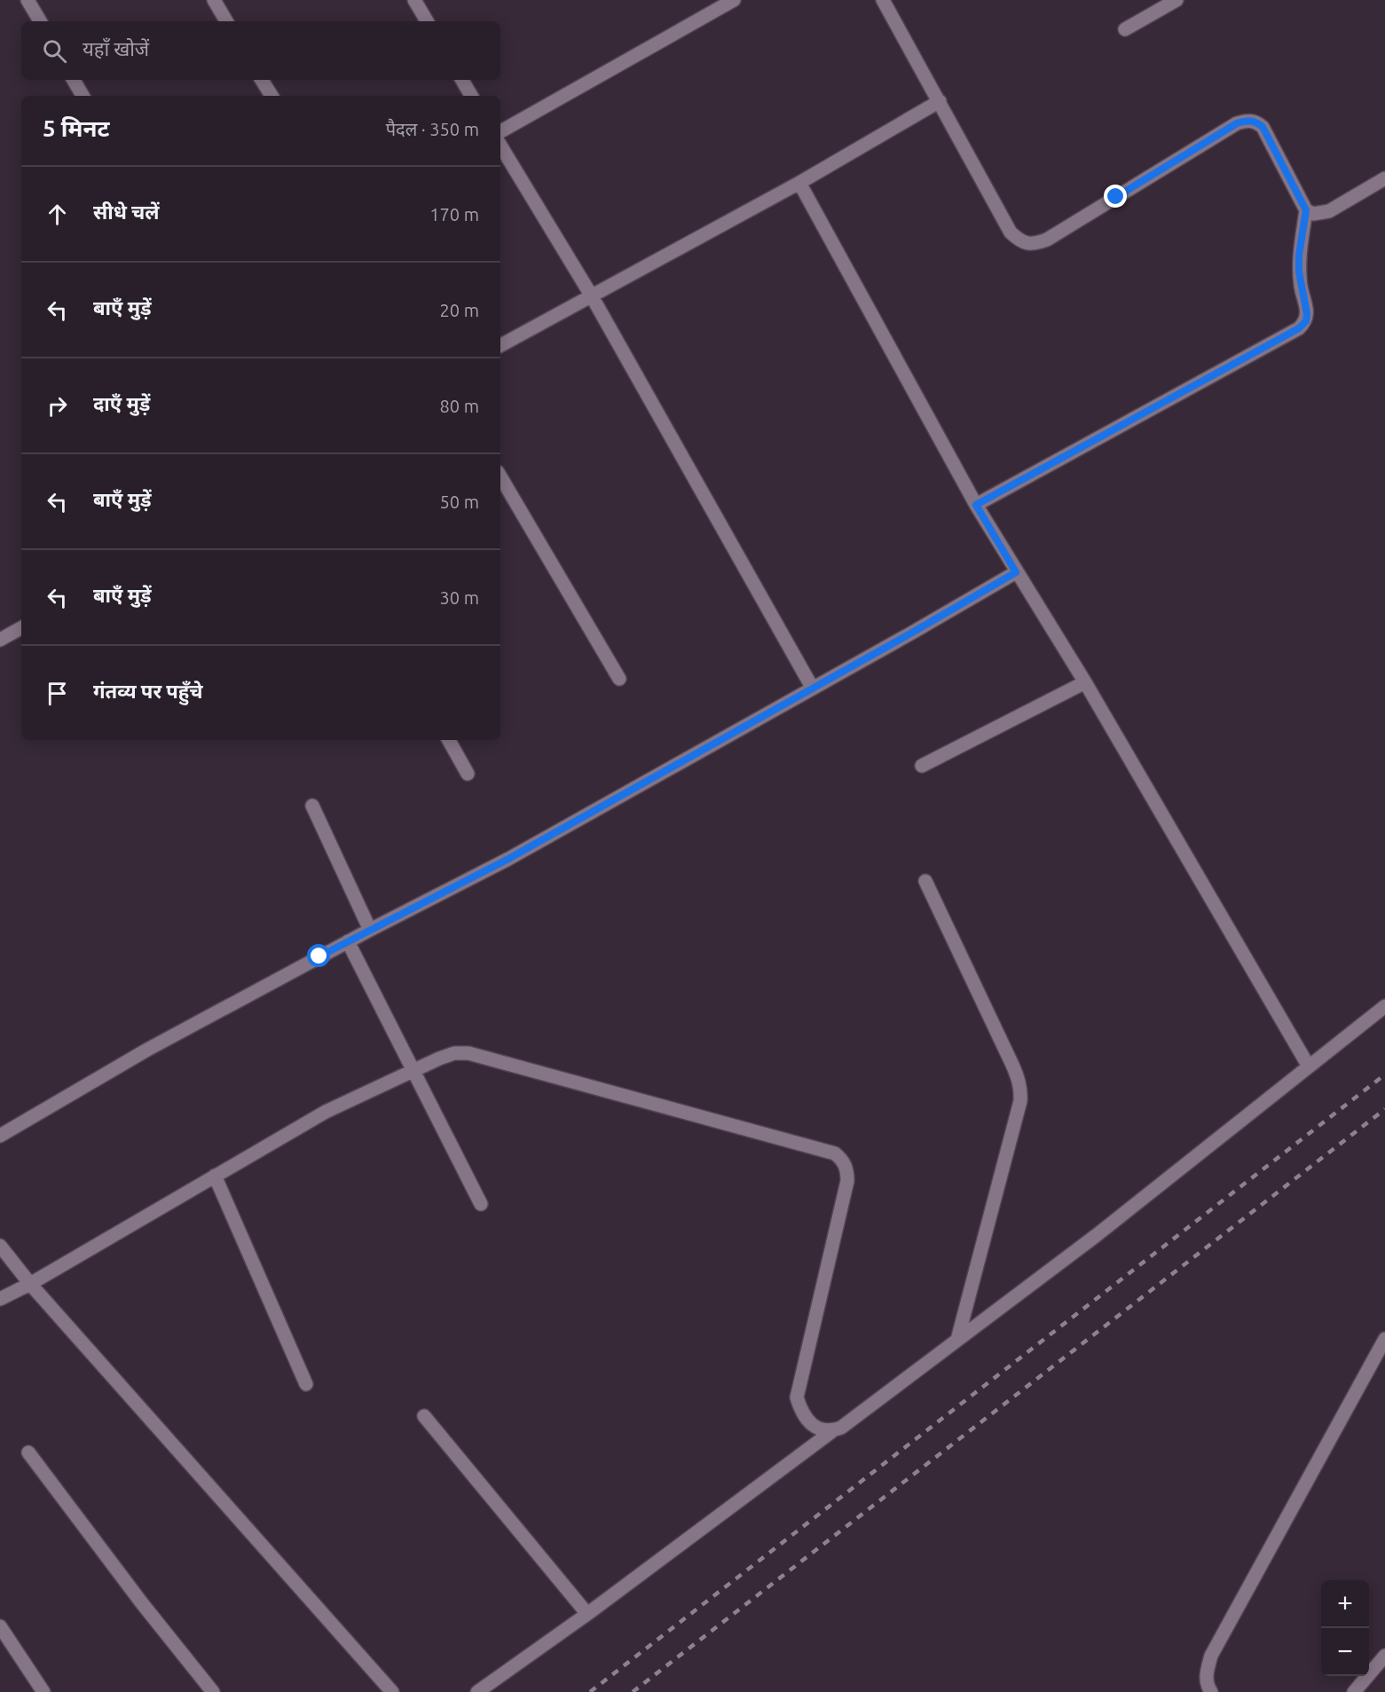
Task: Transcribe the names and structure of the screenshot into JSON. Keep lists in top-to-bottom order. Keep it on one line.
{"page":{"search":"यहाँ खोजें","heading":["5 मिनट","पैदल · 350 m"],"list":[["सीधे चलें","170 m"],["बाएँ मुड़ें","20 m"],["दाएँ मुड़ें","80 m"],["बाएँ मुड़ें","50 m"],["बाएँ मुड़ें","30 m"],"गंतव्य पर पहुँचे"],"map_buttons":["+","−"]}}
